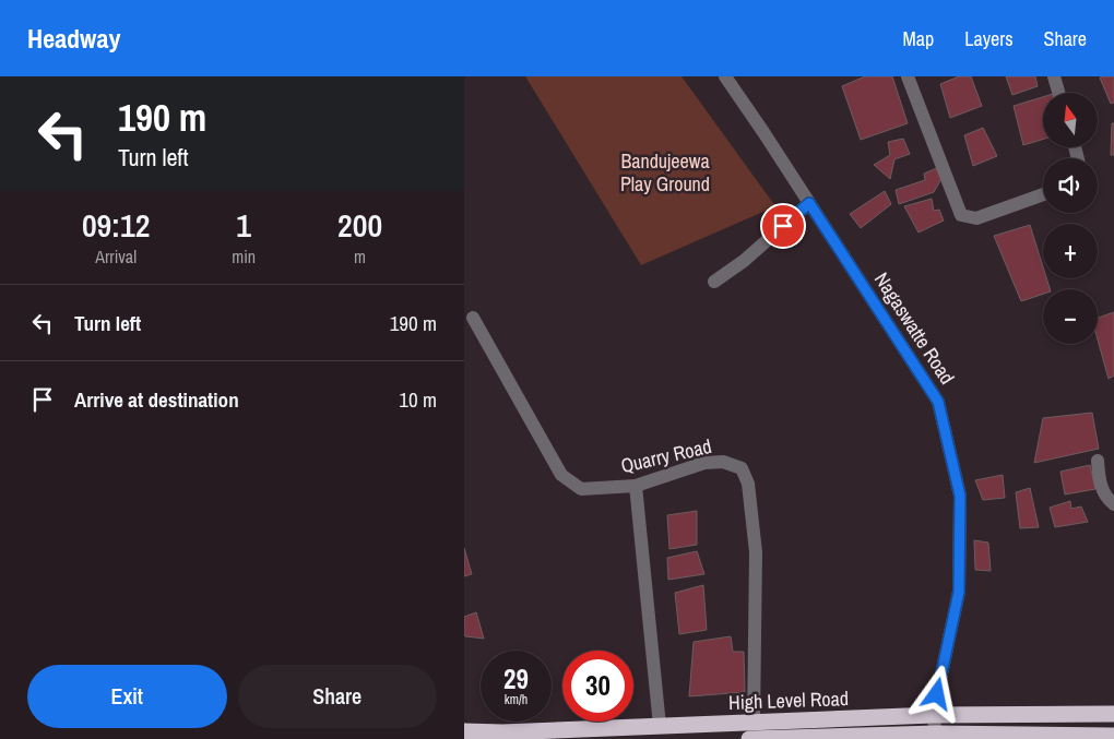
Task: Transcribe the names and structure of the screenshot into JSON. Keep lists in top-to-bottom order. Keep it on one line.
{"streets":{"highway":["High Level Road"],"street":["Nagaswatte Road","Quarry Road"]},"crossings":[["Nagaswatte Road","High Level Road"],["Quarry Road","High Level Road"]],"parks":["Bandujeewa Play Ground"],"north":"top","page":{"header":"Headway","nav":["Map","Layers","Share"],"turn":["190 m","Turn left"],"map_buttons":["+","−"],"eta":["09:12","Arrival","1","min","200","m"],"list":[{"name":"Turn left","value":"190 m"},{"name":"Arrive at destination","value":"10 m"}],"speed":"29 km/h","limit":"30","buttons":["Exit","Share"]}}
